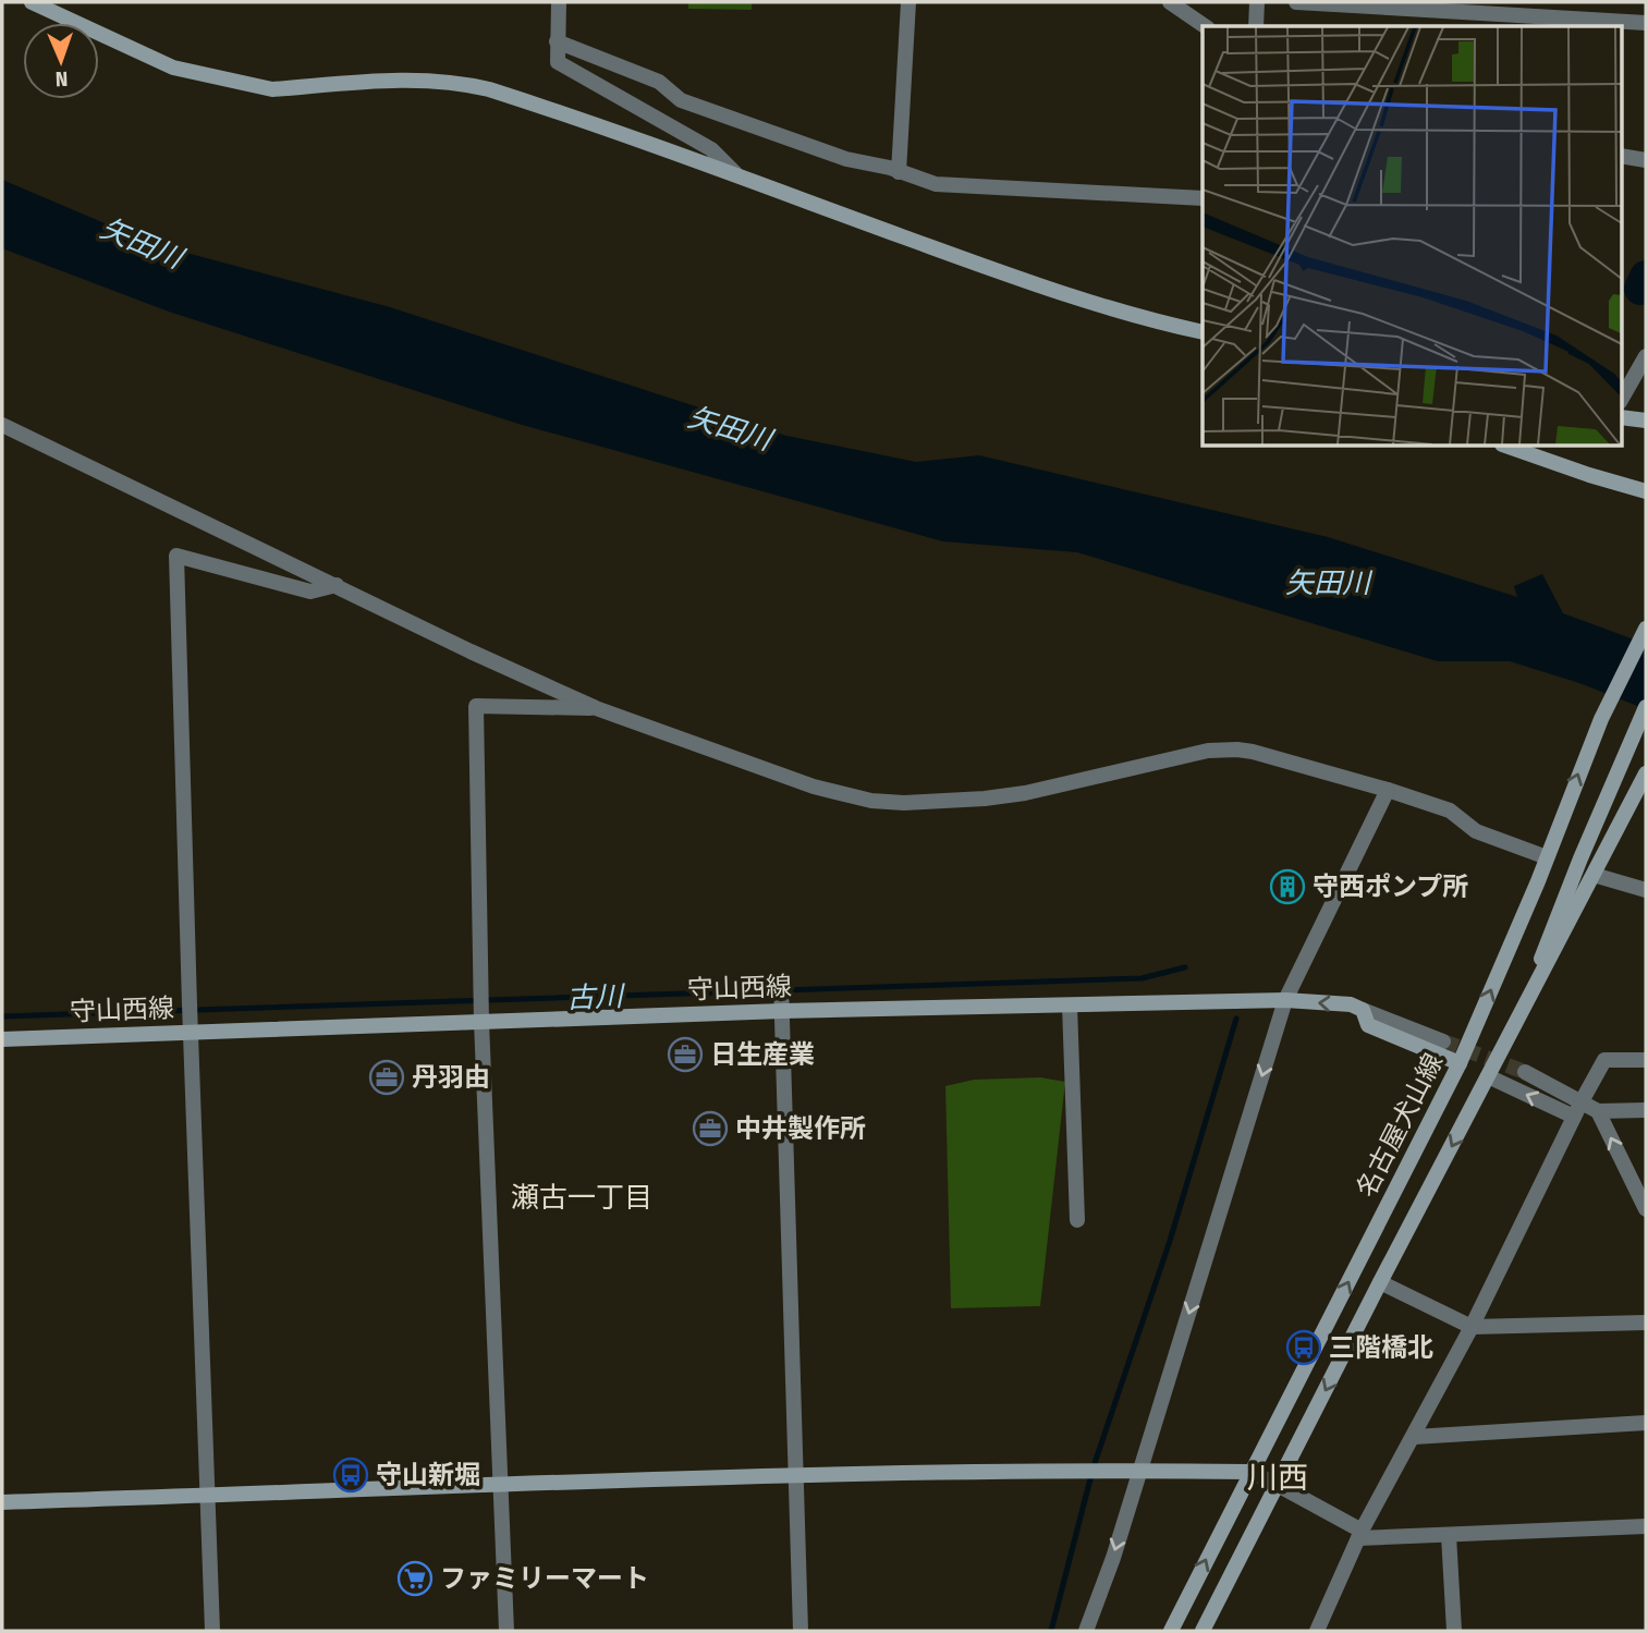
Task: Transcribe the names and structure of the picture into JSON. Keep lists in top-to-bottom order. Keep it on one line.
{"streets":{"main road":["守山西線","名古屋犬山線"]},"districts":["瀬古一丁目","川西"],"water":["矢田川","古川"],"places":{"building":["守西ポンプ所"],"office":["日生産業","丹羽由","中井製作所"],"bus stop":["三階橋北","守山新堀"],"supermarket":["ファミリーマート"]},"north":"bottom"}
